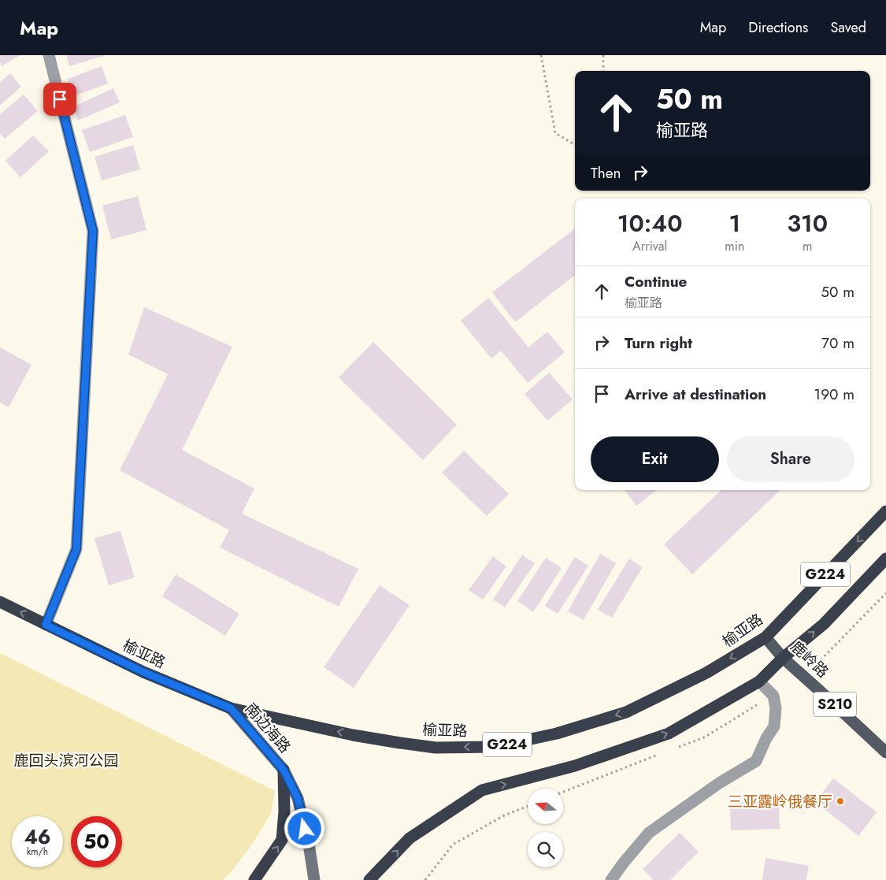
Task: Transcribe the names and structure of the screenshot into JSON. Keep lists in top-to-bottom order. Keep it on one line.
{"streets":{"highway":["G224","榆亚路"],"main road":["鹿岭路","S210","南边海路"]},"crossings":[["G224","鹿岭路"],["榆亚路","鹿岭路"],["榆亚路","南边海路"]],"parks":["鹿回头滨河公园"],"places":["三亚露岭俄餐厅"],"north":"left","page":{"header":"Map","nav":["Map","Directions","Saved"],"turn":["50 m","榆亚路"],"then":"Then","eta":["10:40","Arrival","1","min","310","m"],"list":[{"name":"Continue","note":"榆亚路","value":"50 m"},{"name":"Turn right","value":"70 m"},{"name":"Arrive at destination","value":"190 m"}],"buttons":["Exit","Share"],"speed":"46 km/h","limit":"50"}}
